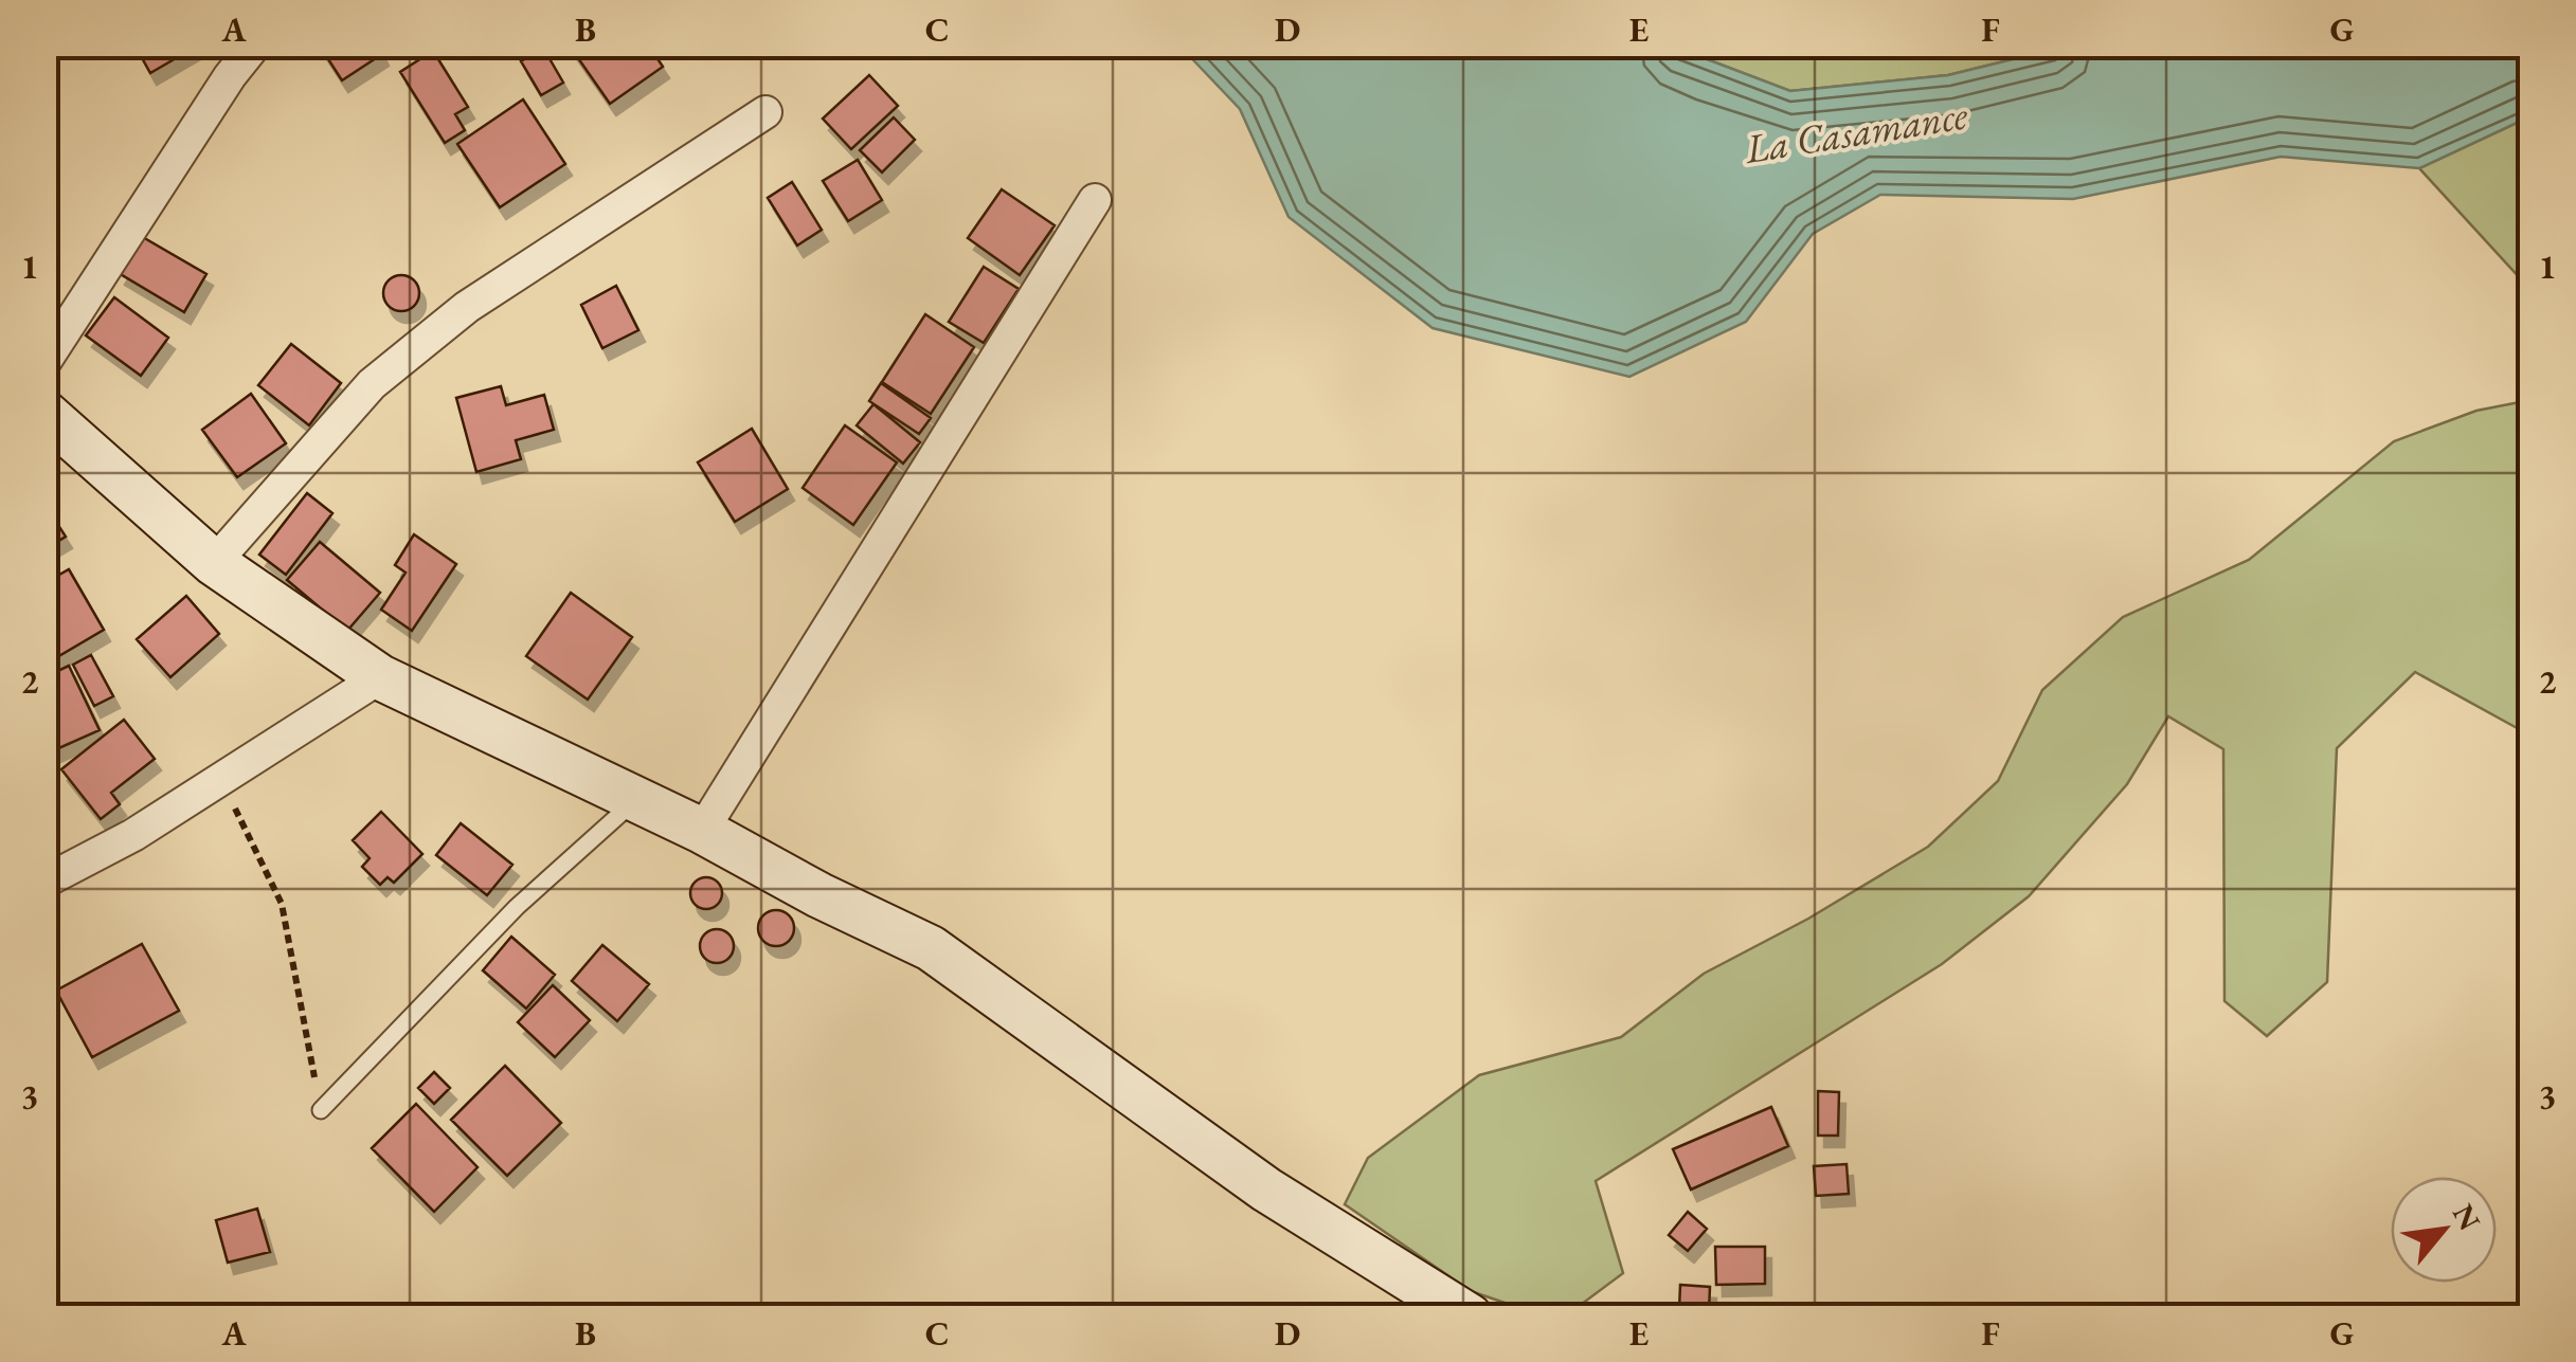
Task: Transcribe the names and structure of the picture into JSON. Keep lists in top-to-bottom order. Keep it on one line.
{"water":["La Casamance"],"north":"top right","grid":{"columns":["A","B","C","D","E","F","G"],"rows":["1","2","3"]}}
